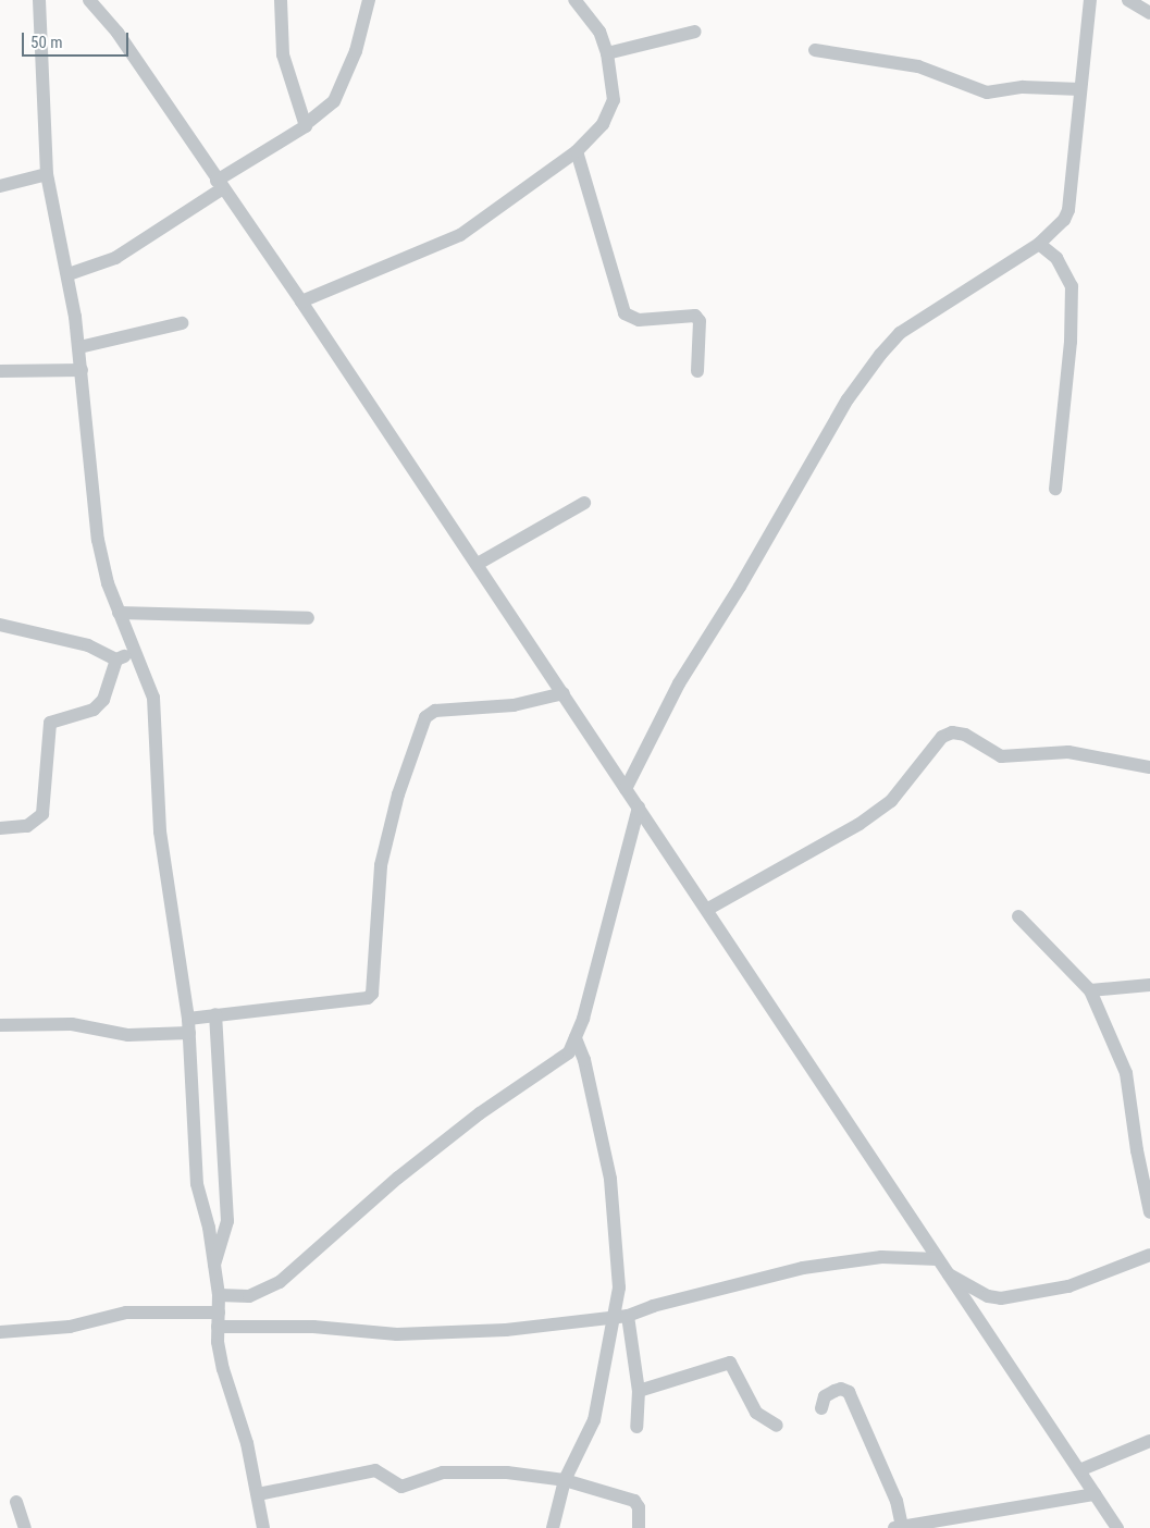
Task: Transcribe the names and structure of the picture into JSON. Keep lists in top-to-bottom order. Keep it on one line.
{"scale_bar":"50 m"}
